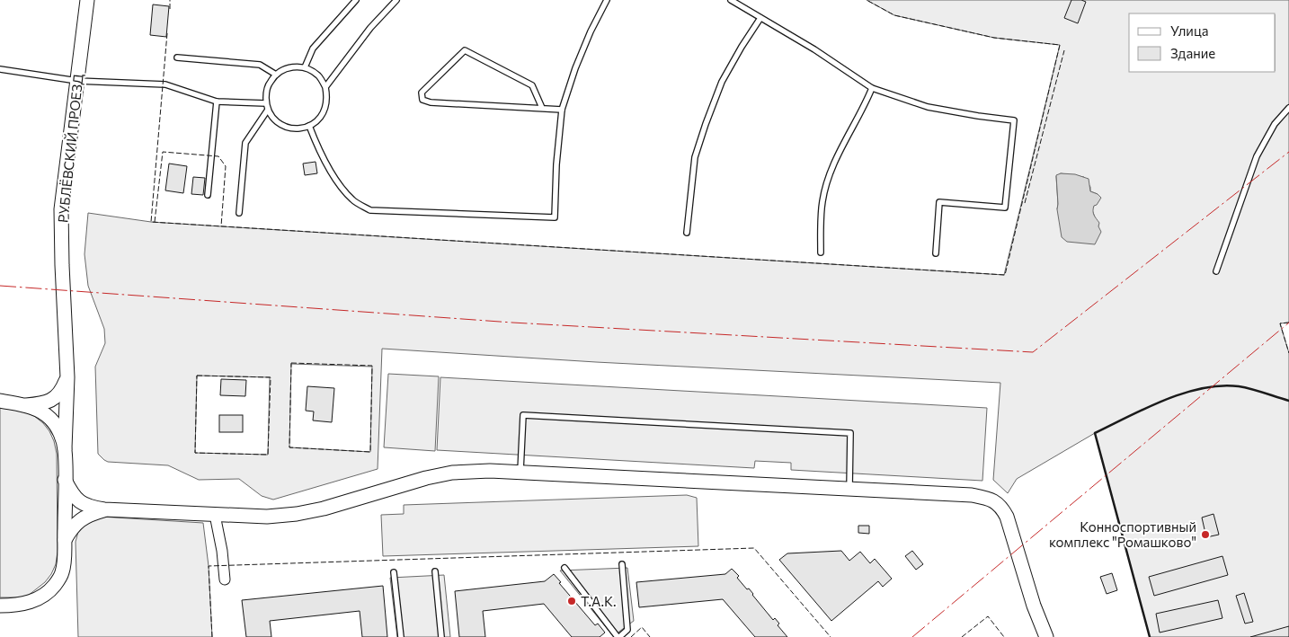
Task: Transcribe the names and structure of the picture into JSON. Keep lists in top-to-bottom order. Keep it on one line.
{"streets":{"street":["РУБЛЁВСКИЙ ПРОЕЗД"]},"places":["Конноспортивный комплекс \"Ромашково\"","Т.А.К."],"legend":["Улица","Здание"]}
